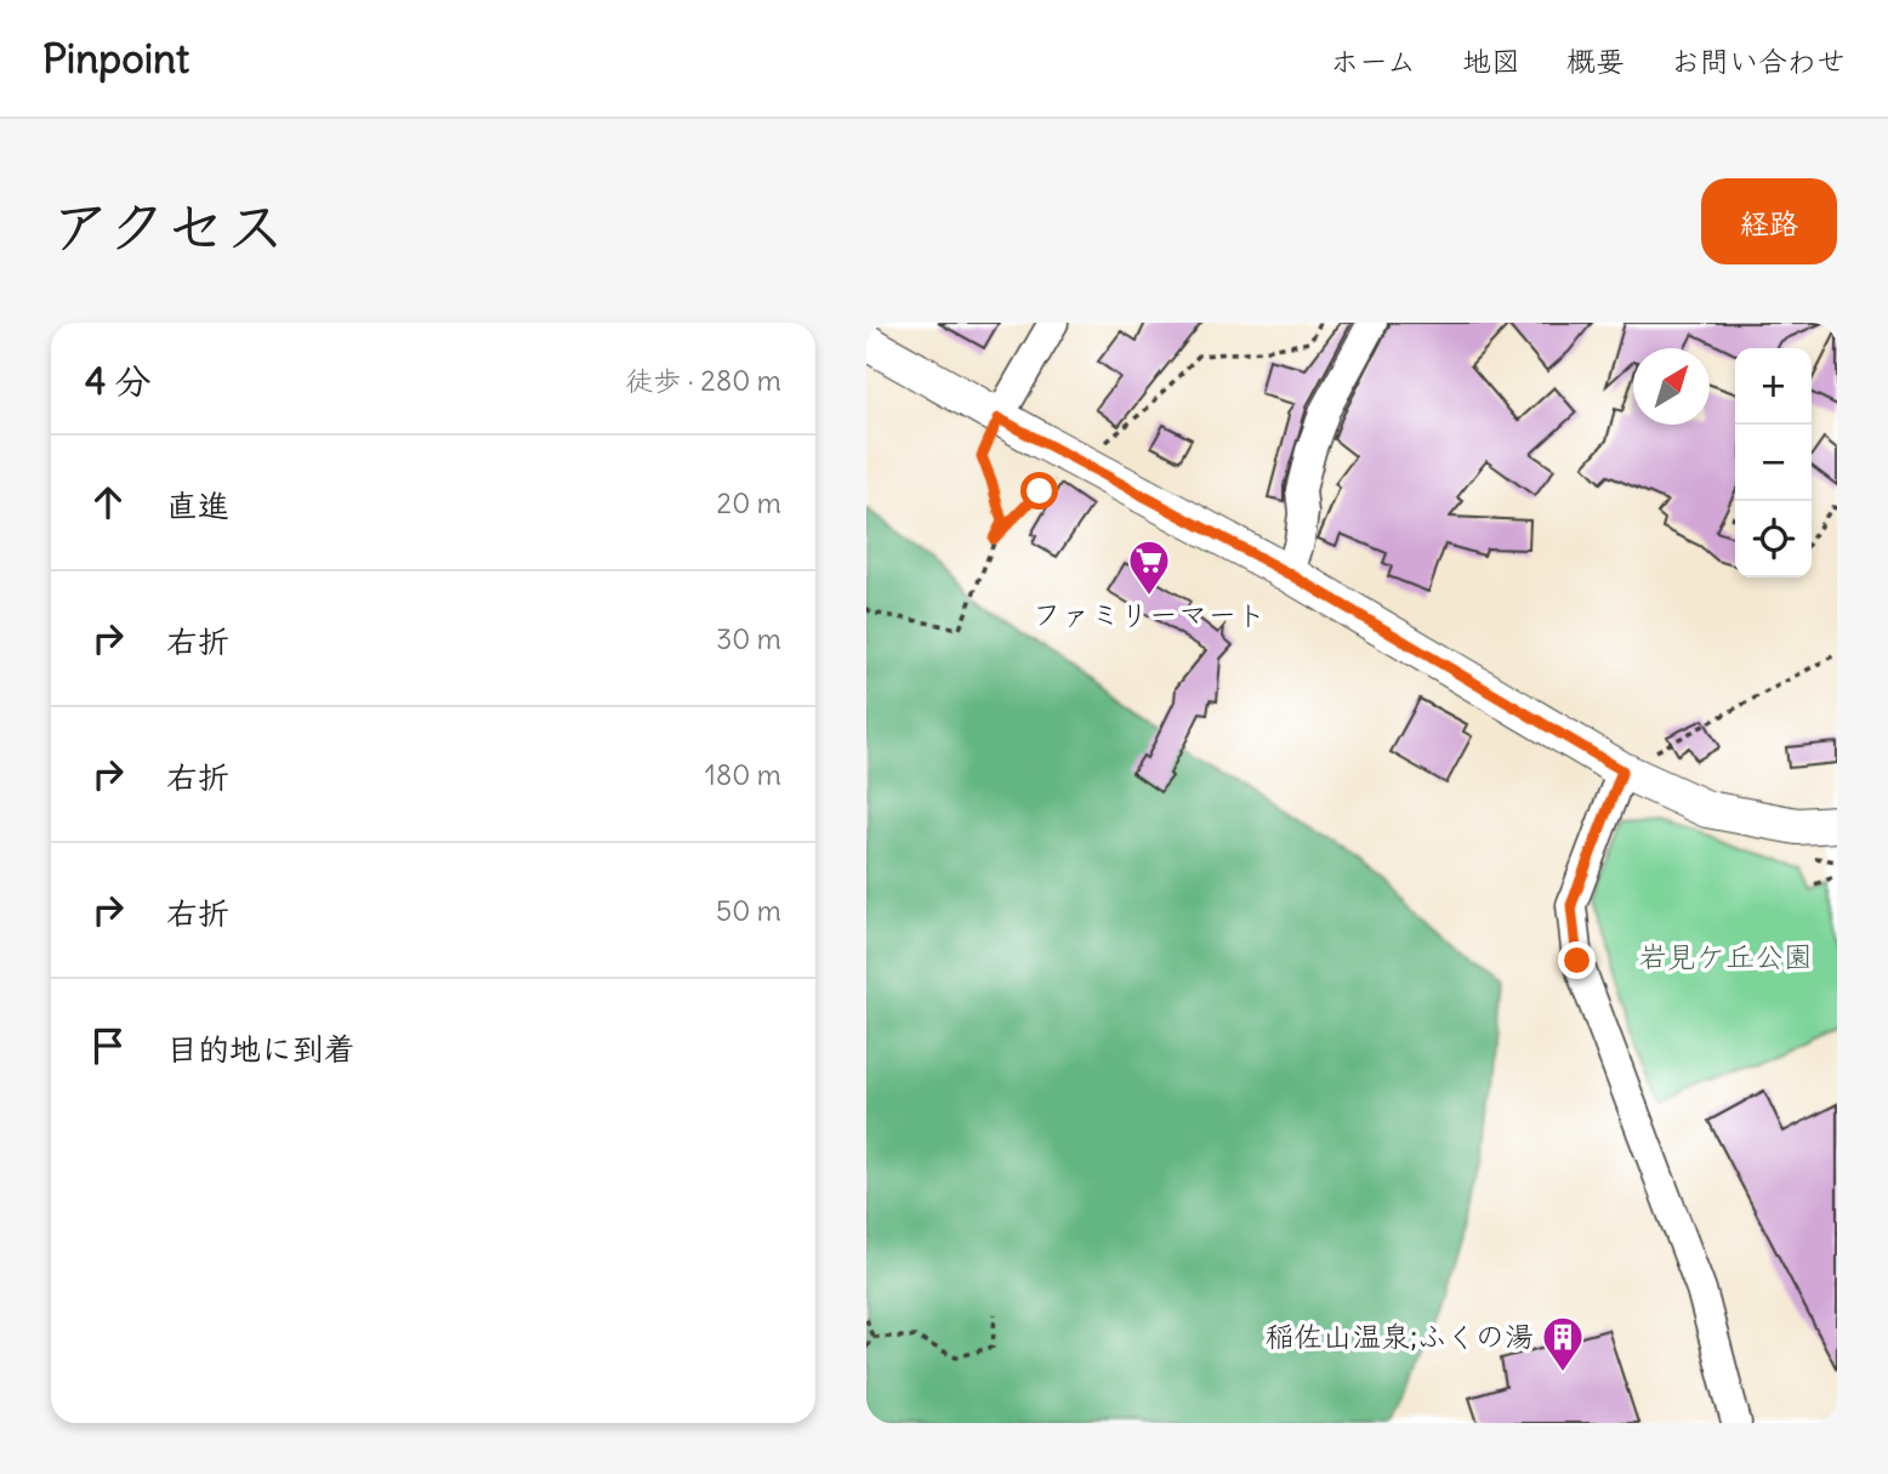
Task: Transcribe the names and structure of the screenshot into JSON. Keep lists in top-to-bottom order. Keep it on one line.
{"parks":["岩見ケ丘公園"],"places":{"supermarket":["ファミリーマート"],"building":["稲佐山温泉;ふくの湯"]},"north":"top right","page":{"header":"Pinpoint","nav":["ホーム","地図","概要","お問い合わせ"],"title":"アクセス","buttons":"経路","heading":["4 分","徒歩 · 280 m"],"map_buttons":["+","−"],"list":[["直進","20 m"],["右折","30 m"],["右折","180 m"],["右折","50 m"],"目的地に到着"]}}
